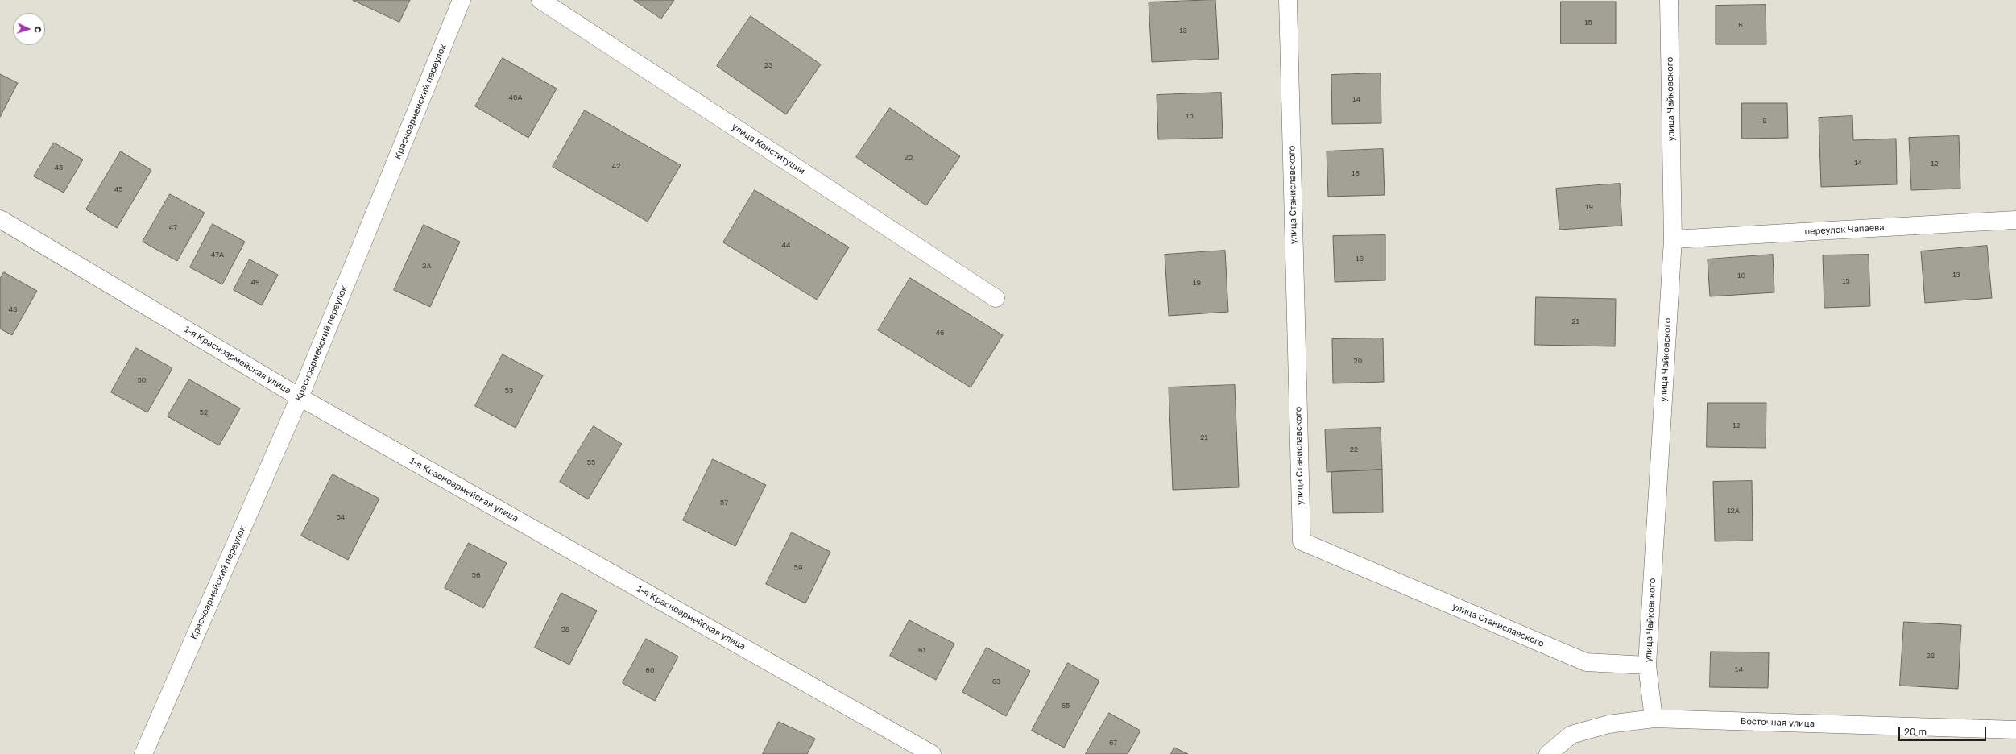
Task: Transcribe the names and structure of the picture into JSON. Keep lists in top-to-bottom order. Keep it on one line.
{"streets":{"street":["улица Чайковского","Красноармейский переулок","улица Конституции","улица Станиславского","переулок Чапаева","1-я Красноармейская улица","Восточная улица"]},"crossings":[["улица Чайковского","улица Станиславского"],["улица Чайковского","переулок Чапаева"],["улица Чайковского","Восточная улица"],["Красноармейский переулок","1-я Красноармейская улица"]],"house_numbers":["15","6","13","23","40А","14","15","8","25","14","12","42","43","16","45","19","47","44","47А","18","2А","13","10","15","49","19","48","21","46","20","50","53","52","12","21","22","55","57","12А","54","59","56","58","61","28","14","60","63","65","67"],"scale_bar":"20 m","north":"right"}
